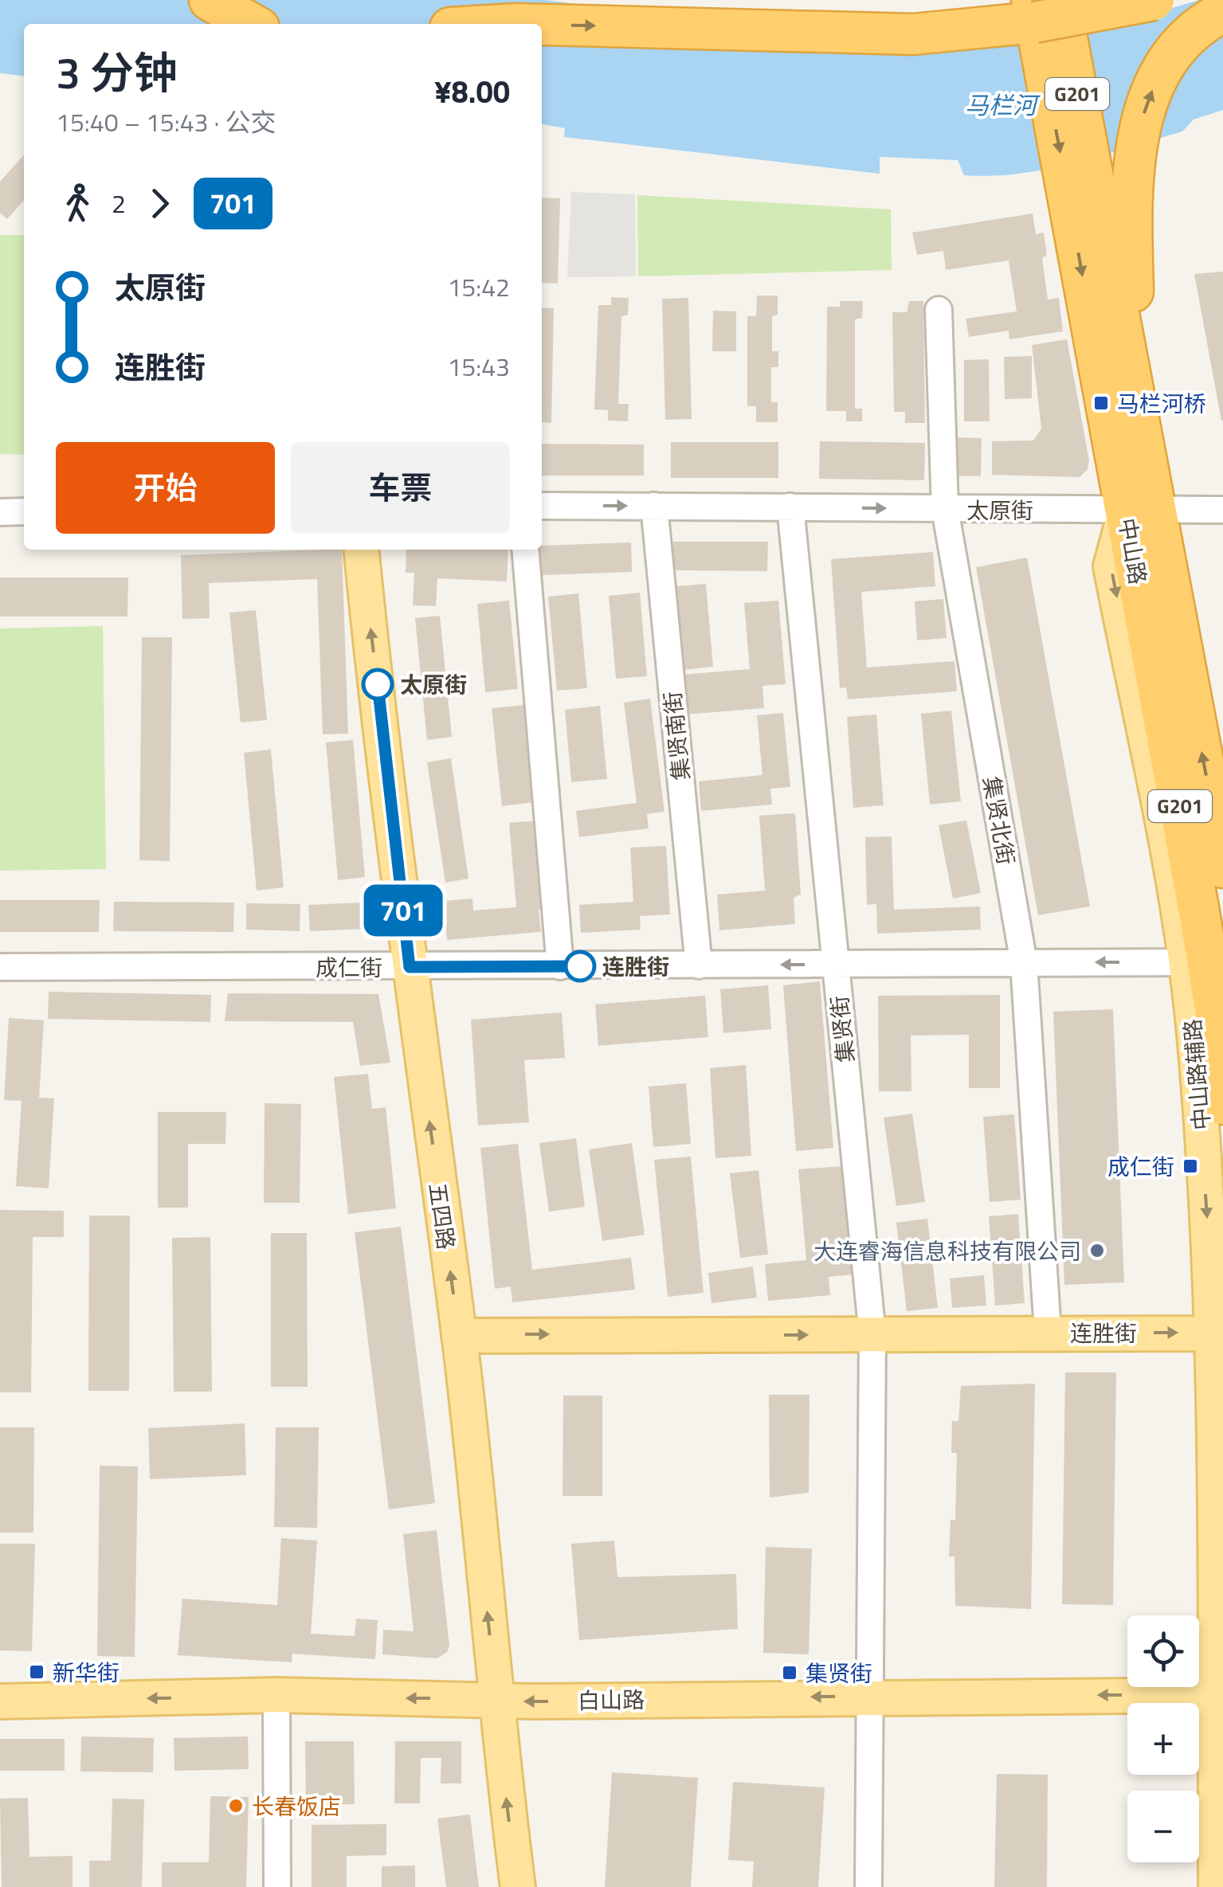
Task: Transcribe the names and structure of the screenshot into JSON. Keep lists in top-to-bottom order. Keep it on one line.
{"streets":{"highway":["G201","中山路"],"main road":["中山路辅路","五四路","连胜街","白山路"],"street":["太原街","集贤南街","集贤北街","成仁街","集贤街"]},"crossings":[["太原街","中山路"],["太原街","集贤南街"],["太原街","集贤北街"],["太原街","集贤街"],["中山路","成仁街"],["中山路","中山路辅路"],["集贤南街","成仁街"],["集贤北街","成仁街"],["集贤北街","连胜街"],["成仁街","集贤街"],["成仁街","中山路辅路"],["成仁街","五四路"],["集贤街","连胜街"],["集贤街","白山路"],["中山路辅路","连胜街"],["中山路辅路","白山路"],["五四路","连胜街"],["五四路","白山路"]],"one_way":["太原街","中山路辅路","五四路","连胜街","白山路"],"water":["马栏河"],"places":{"transit":["马栏河桥","成仁街","新华街","集贤街"],"other":["太原街","连胜街","大连睿海信息科技有限公司","长春饭店"]},"lines":["bus line 701"],"page":{"on_map":"701","heading":["3 分钟","15:40 – 15:43 · 公交","¥8.00"],"legs":["2","701"],"list":[{"name":"太原街","value":"15:42"},{"name":"连胜街","value":"15:43"}],"buttons":["开始","车票"],"map_buttons":["+","−"]}}
